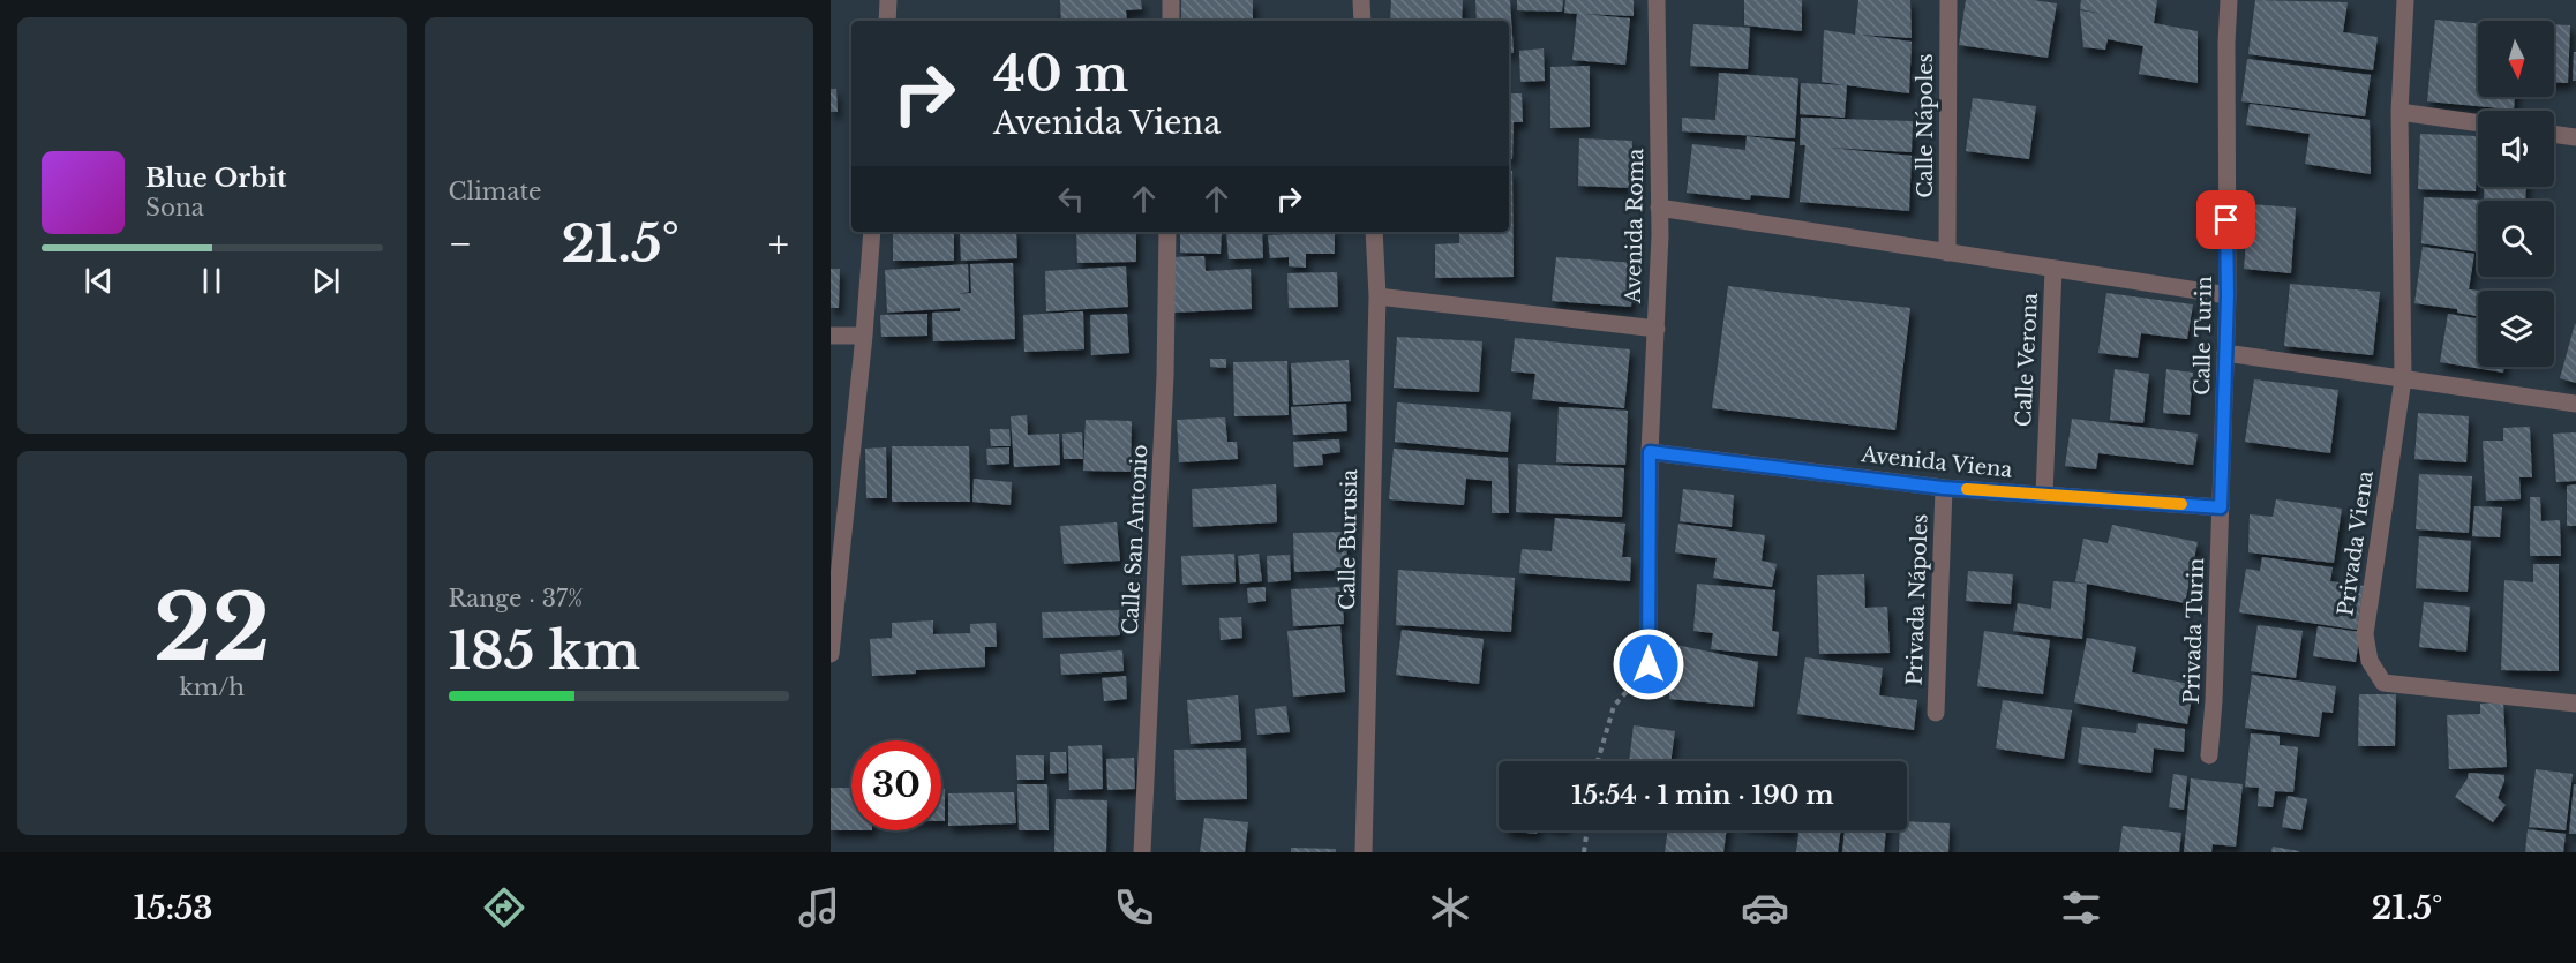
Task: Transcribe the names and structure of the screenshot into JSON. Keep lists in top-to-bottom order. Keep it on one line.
{"streets":{"street":["Calle Nápoles","Avenida Roma","Calle Turin","Calle Verona","Avenida Viena","Calle San Antonio","Calle Burusia","Privada Viena","Privada Nápoles","Privada Turin"]},"crossings":[["Avenida Roma","Avenida Viena"],["Calle Turin","Avenida Viena"],["Calle Turin","Privada Turin"],["Calle Verona","Avenida Viena"],["Avenida Viena","Privada Nápoles"],["Avenida Viena","Privada Turin"]],"north":"bottom","page":{"tile":["Climate",["22","km/h"],["Range · 37%","185 km"]],"turn":["40 m","Avenida Viena"],"song":["Blue Orbit","Sona"],"heat":["−","21.5°","+"],"limit":"30","trip":"15:54 · 1 min · 190 m","tabs":["15:53","21.5°"]}}
